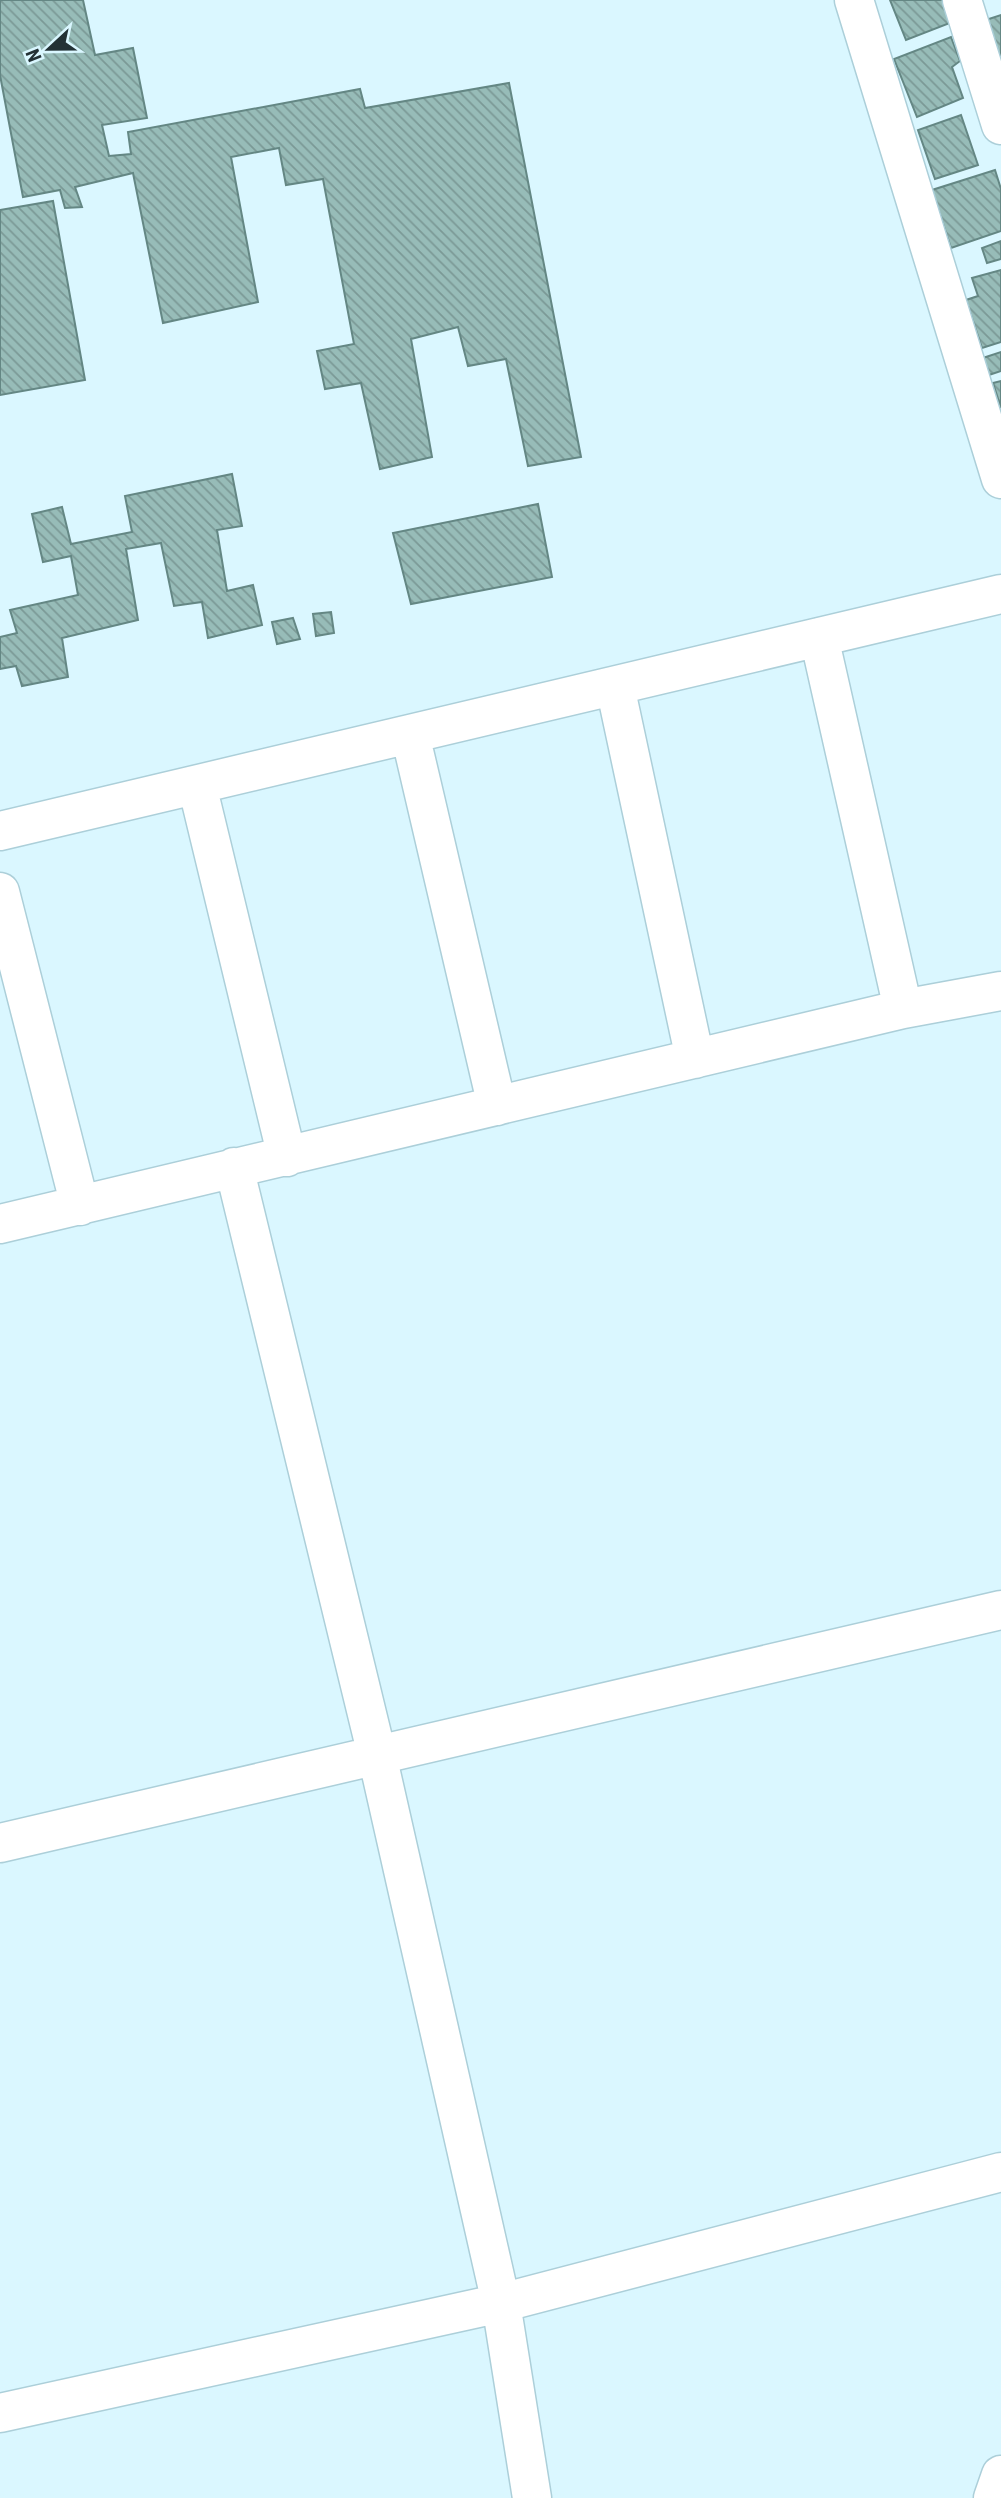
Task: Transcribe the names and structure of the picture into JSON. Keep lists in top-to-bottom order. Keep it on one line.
{"north":"left"}
